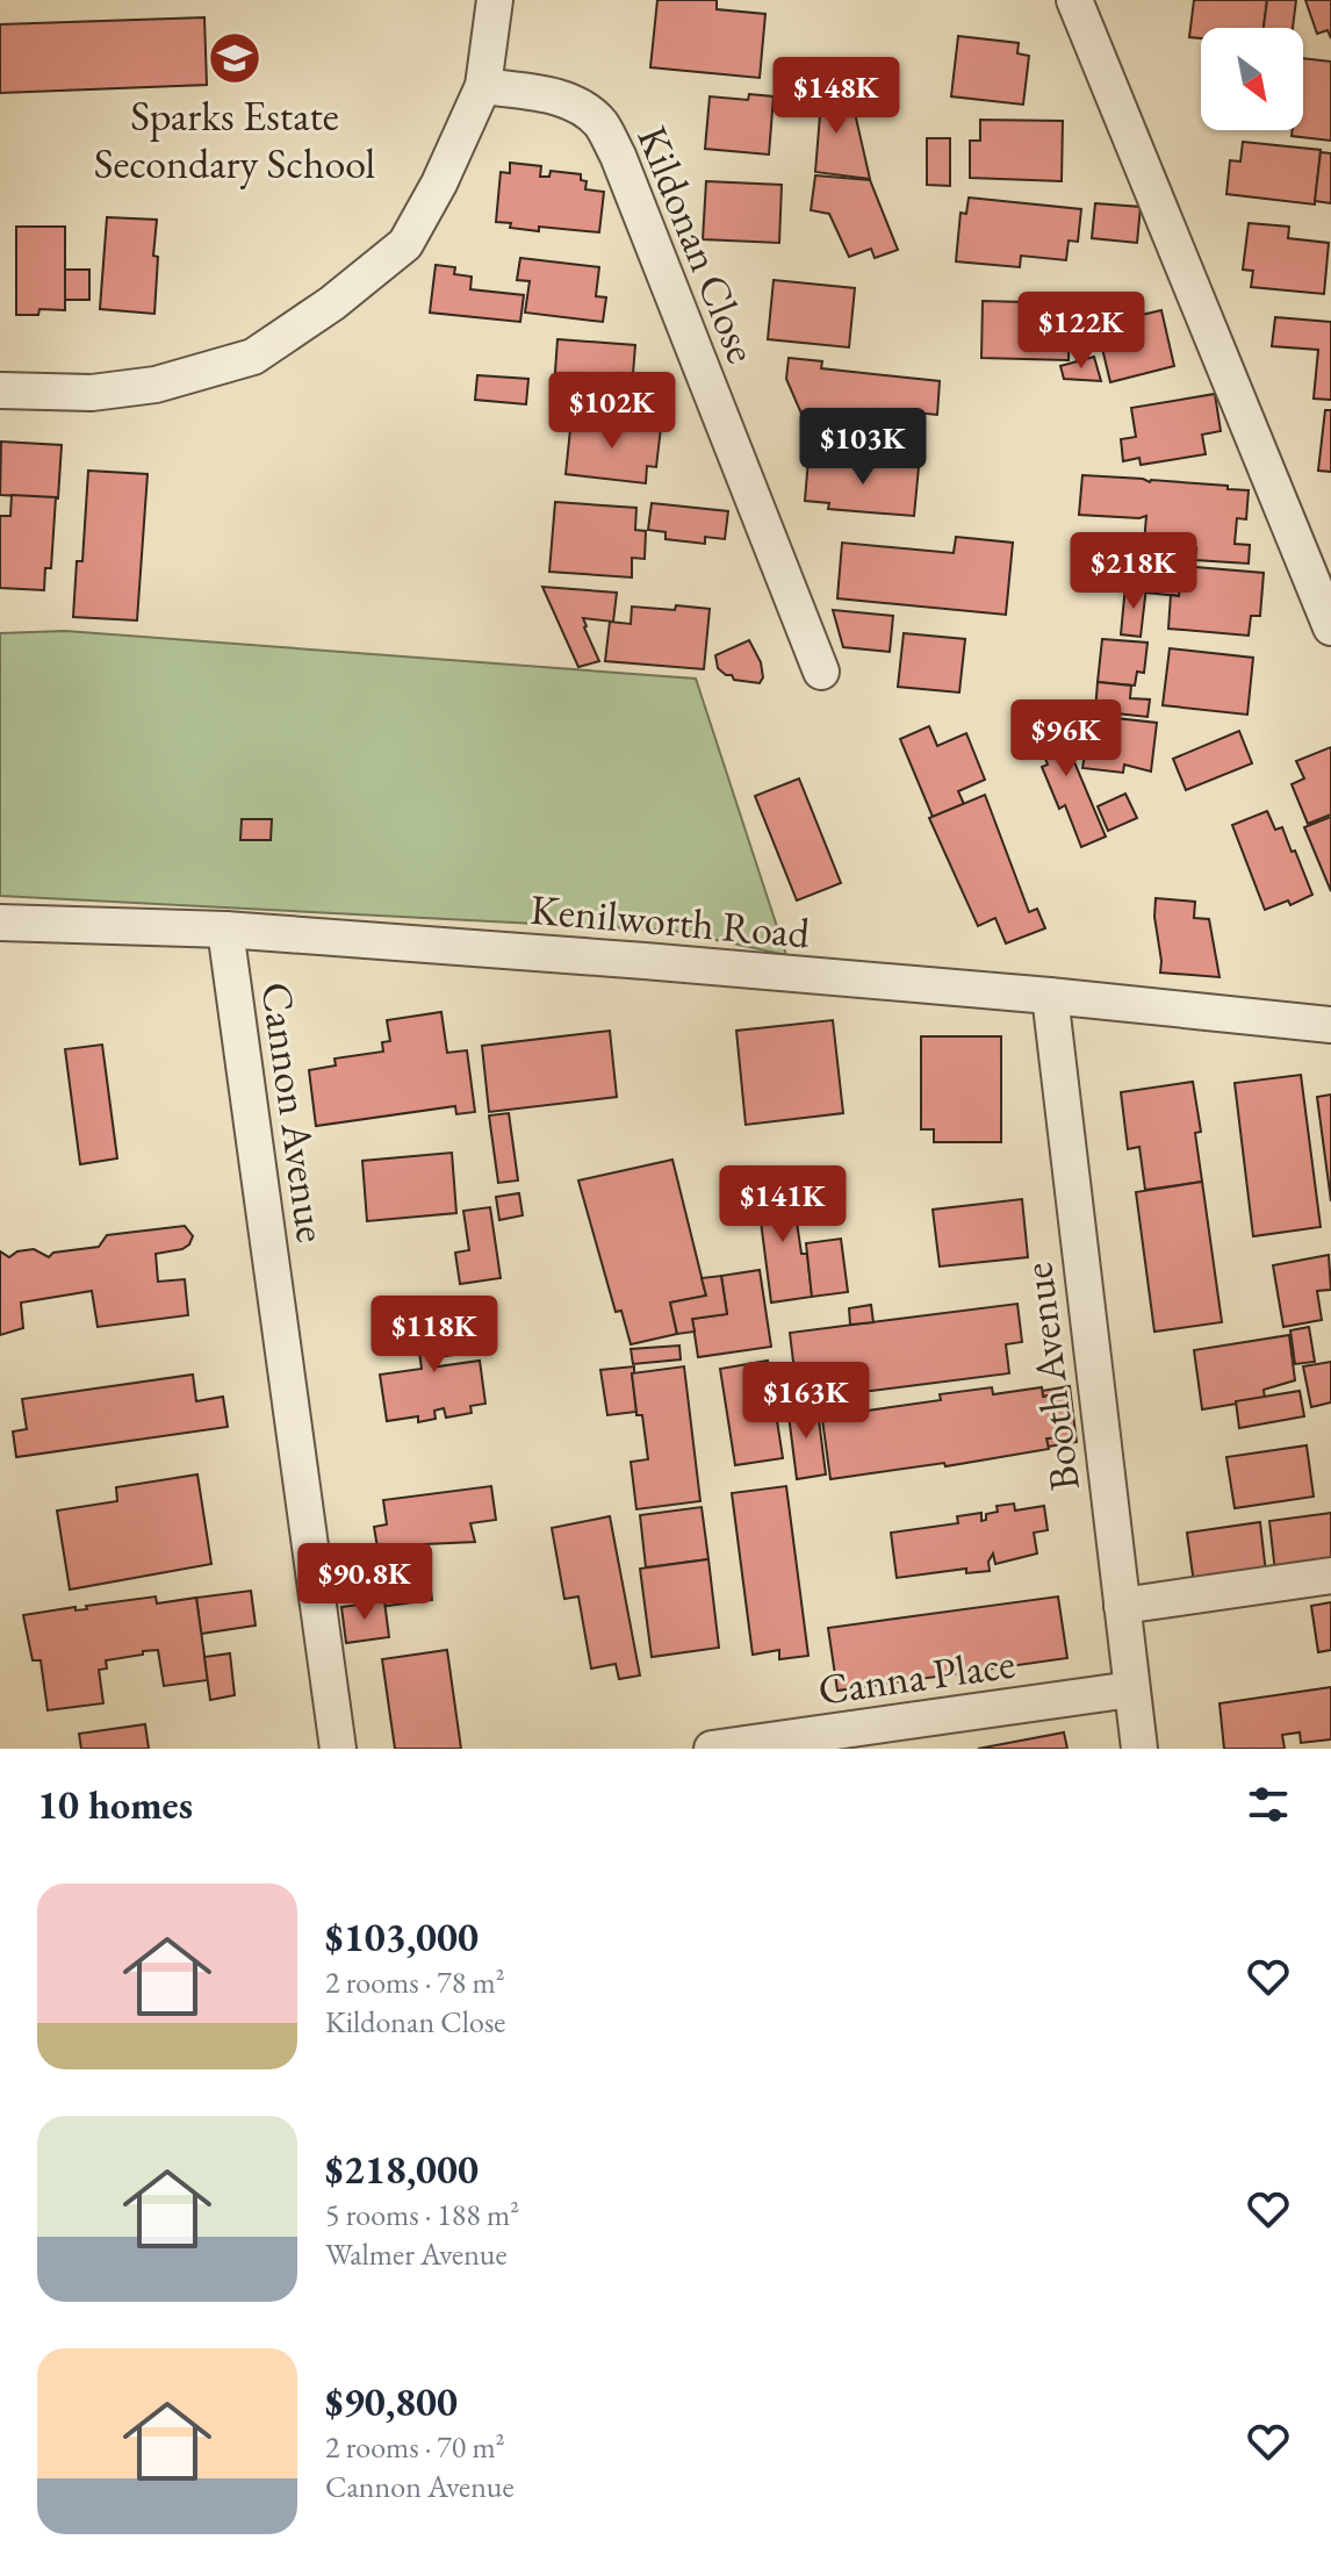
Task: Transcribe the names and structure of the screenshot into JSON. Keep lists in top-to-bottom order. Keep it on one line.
{"streets":{"street":["Kildonan Close","Kenilworth Road","Cannon Avenue","Booth Avenue","Canna Place"]},"crossings":[["Kenilworth Road","Cannon Avenue"],["Kenilworth Road","Booth Avenue"],["Booth Avenue","Canna Place"]],"places":{"school or university":["Sparks Estate Secondary School"]},"north":"bottom right","page":{"price":["$148K","$122K","$102K","$103K","$218K","$96K","$141K","$118K","$163K","$90.8K"],"heading":"10 homes","list":[{"name":"$103,000","note":"2 rooms · 78 m² · Kildonan Close"},{"name":"$218,000","note":"5 rooms · 188 m² · Walmer Avenue"},{"name":"$90,800","note":"2 rooms · 70 m² · Cannon Avenue"}]}}
